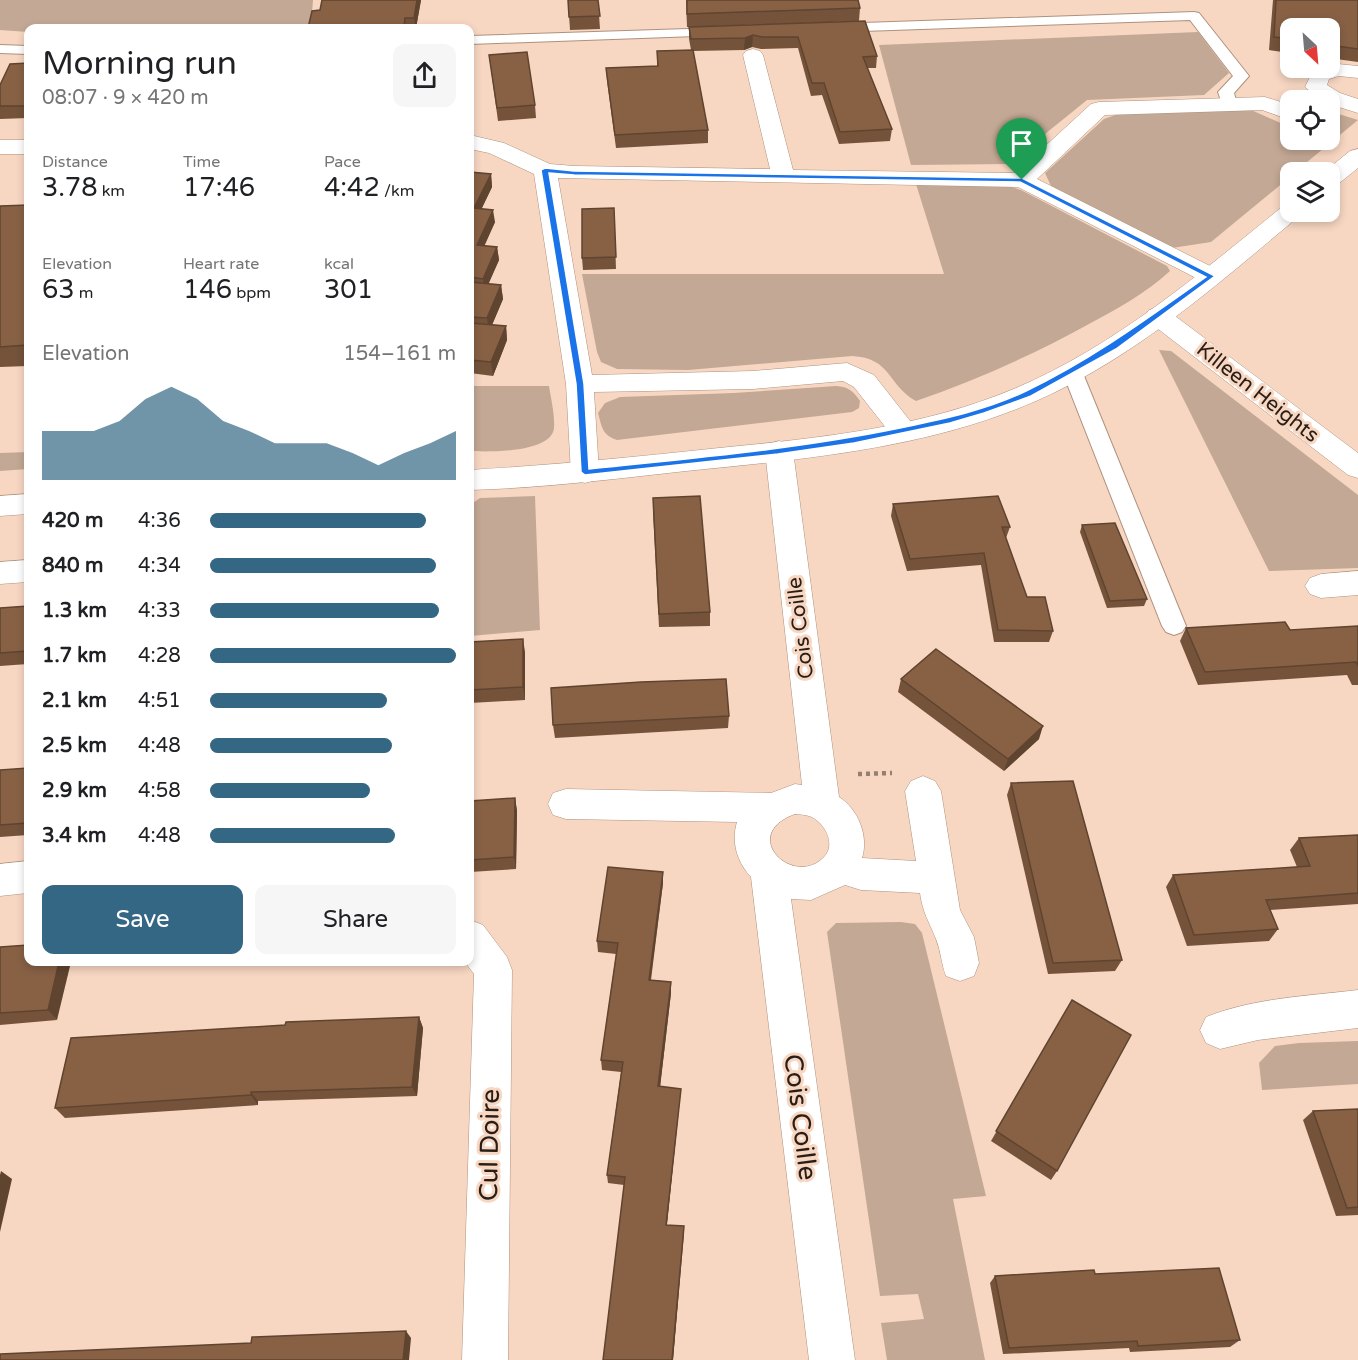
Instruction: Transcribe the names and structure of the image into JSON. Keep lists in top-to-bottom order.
{
  "streets": {
    "street": ["Killeen Heights", "Cois Coille", "Cul Doire"]
  },
  "north": "bottom right",
  "page": {
    "heading": ["Morning run", "08:07 · 9 × 420 m"],
    "stats": [
      ["Distance", "3.78 km"],
      ["Time", "17:46"],
      ["Pace", "4:42 /km"],
      ["Elevation", "63 m"],
      ["Heart rate", "146 bpm"],
      ["kcal", "301"]
    ],
    "chart": ["Elevation", "154–161 m"],
    "list": [
      {
        "name": "420 m",
        "note": "4:36"
      },
      {
        "name": "840 m",
        "note": "4:34"
      },
      {
        "name": "1.3 km",
        "note": "4:33"
      },
      {
        "name": "1.7 km",
        "note": "4:28"
      },
      {
        "name": "2.1 km",
        "note": "4:51"
      },
      {
        "name": "2.5 km",
        "note": "4:48"
      },
      {
        "name": "2.9 km",
        "note": "4:58"
      },
      {
        "name": "3.4 km",
        "note": "4:48"
      }
    ],
    "buttons": ["Save", "Share"]
  }
}
